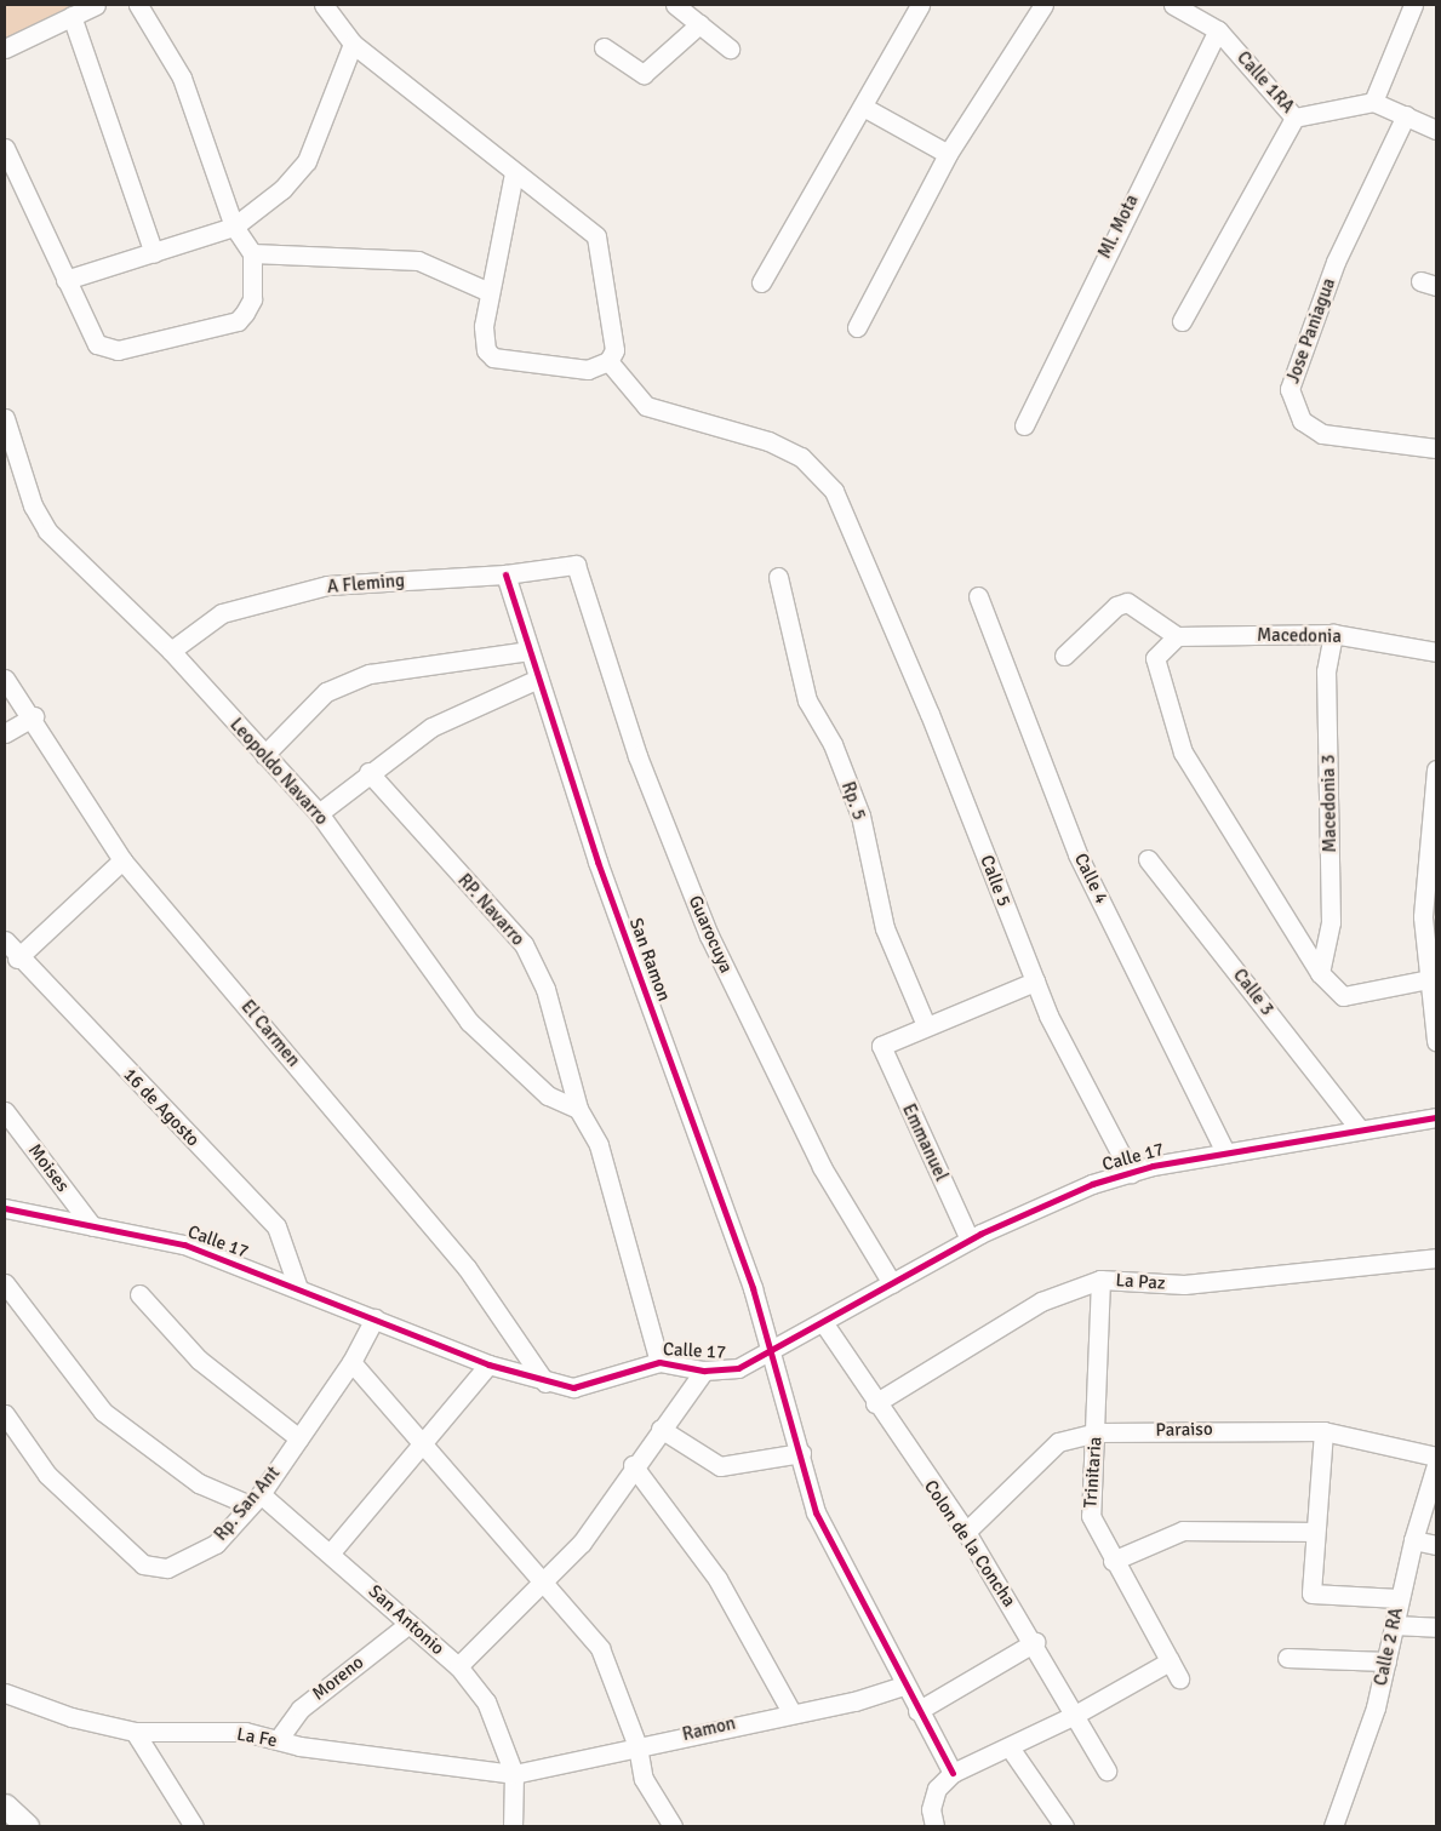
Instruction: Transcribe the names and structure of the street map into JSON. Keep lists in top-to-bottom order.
{
  "streets": {
    "street": [
      "Calle 1RA",
      "Ml. Mota",
      "Jose Paniagua",
      "A Fleming",
      "Macedonia",
      "Leopoldo Navarro",
      "Rp. 5",
      "Macedonia 3",
      "Calle 4",
      "Calle 5",
      "RP. Navarro",
      "Guarocuya",
      "San Ramon",
      "Calle 3",
      "El Carmen",
      "16 de Agosto",
      "Emmanuel",
      "Calle 17",
      "Moises",
      "La Paz",
      "Paraiso",
      "Trinitaria",
      "Rp. San Ant",
      "Colon de la Concha",
      "San Antonio",
      "Calle 2 RA",
      "Moreno",
      "Ramon",
      "La Fe"
    ]
  },
  "crossings": [
    ["Calle 1RA", "Ml. Mota"],
    ["A Fleming", "Leopoldo Navarro"],
    ["A Fleming", "Guarocuya"],
    ["A Fleming", "San Ramon"],
    ["Macedonia", "Macedonia 3"],
    ["Leopoldo Navarro", "RP. Navarro"],
    ["Rp. 5", "Emmanuel"],
    ["Calle 4", "Calle 17"],
    ["Calle 5", "Calle 17"],
    ["RP. Navarro", "Calle 17"],
    ["Guarocuya", "Calle 17"],
    ["San Ramon", "Calle 17"],
    ["San Ramon", "Ramon"],
    ["Calle 3", "Calle 17"],
    ["El Carmen", "Calle 17"],
    ["16 de Agosto", "Calle 17"],
    ["Emmanuel", "Calle 17"],
    ["Calle 17", "Moises"],
    ["Calle 17", "Rp. San Ant"],
    ["Calle 17", "Colon de la Concha"],
    ["La Paz", "Trinitaria"],
    ["La Paz", "Colon de la Concha"],
    ["Paraiso", "Trinitaria"],
    ["Paraiso", "Colon de la Concha"],
    ["Rp. San Ant", "San Antonio"],
    ["San Antonio", "Moreno"],
    ["San Antonio", "Ramon"],
    ["San Antonio", "La Fe"],
    ["Moreno", "La Fe"],
    ["Ramon", "La Fe"]
  ]
}
